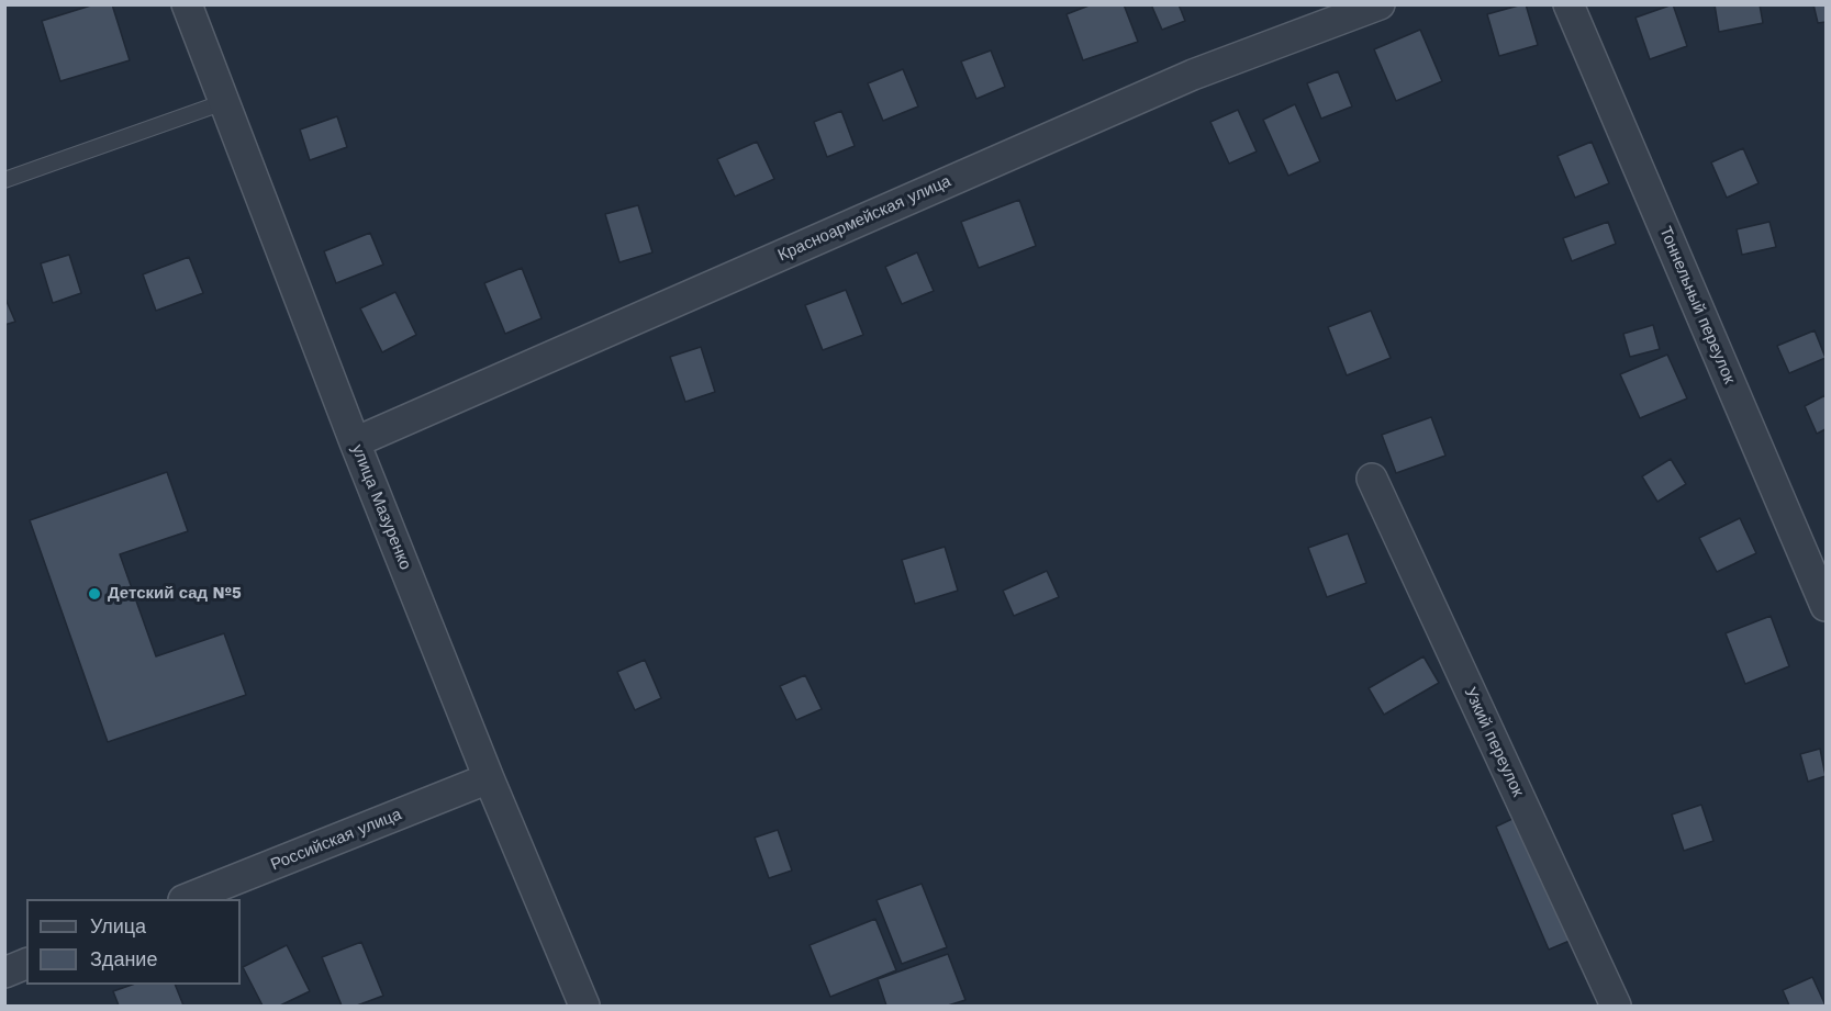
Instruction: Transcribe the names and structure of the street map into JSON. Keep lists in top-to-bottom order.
{
  "streets": {
    "street": [
      "Красноармейская улица",
      "Тоннельный переулок",
      "улица Мазуренко",
      "Узкий переулок",
      "Российская улица"
    ]
  },
  "crossings": [
    ["Красноармейская улица", "улица Мазуренко"],
    ["улица Мазуренко", "Российская улица"]
  ],
  "places": ["Детский сад №5"],
  "legend": ["Улица", "Здание"]
}
